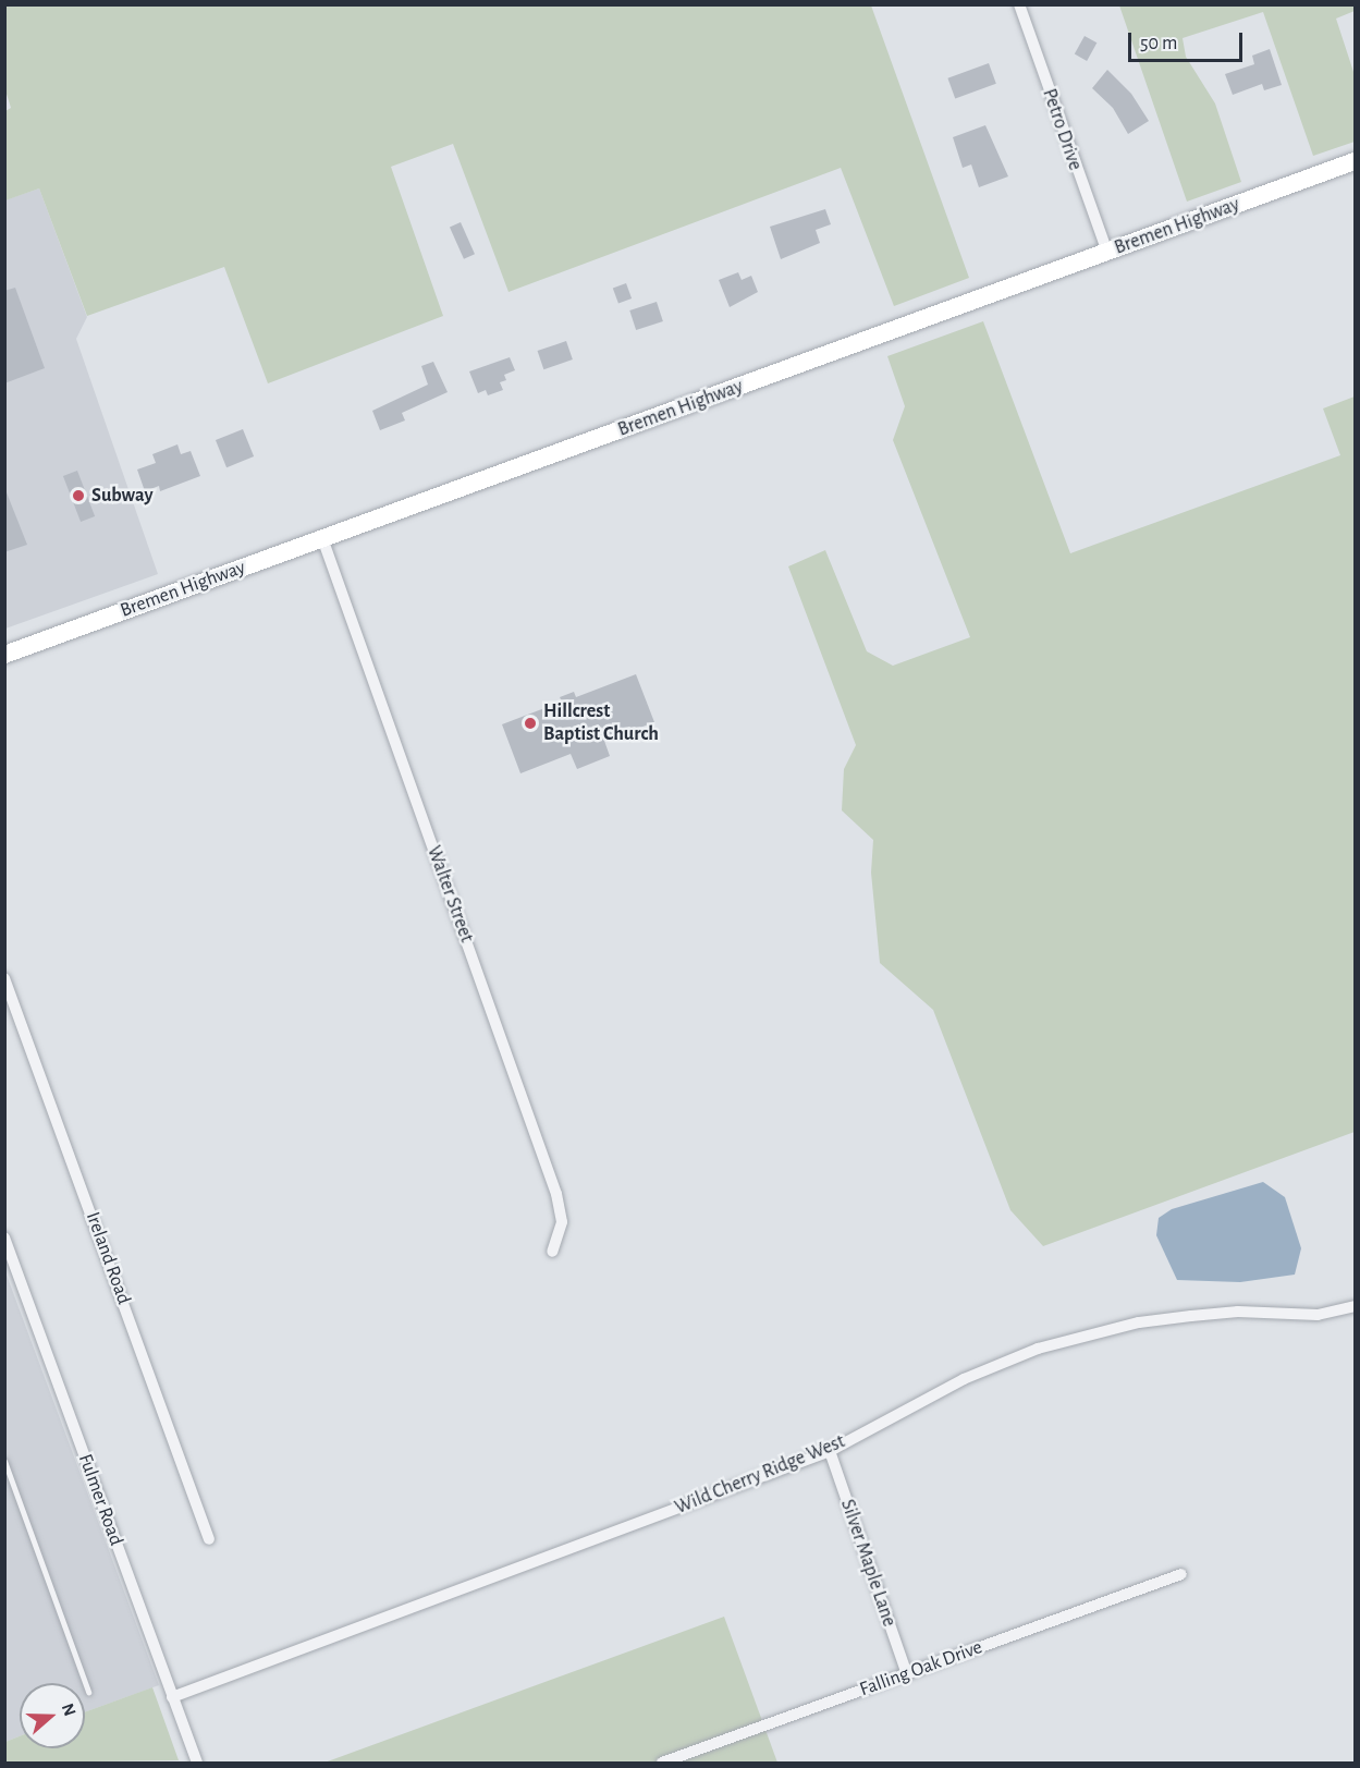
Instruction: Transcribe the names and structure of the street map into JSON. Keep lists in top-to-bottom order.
{
  "streets": {
    "main road": ["Bremen Highway"],
    "street": [
      "Petro Drive",
      "Walter Street",
      "Ireland Road",
      "Wild Cherry Ridge West",
      "Fulmer Road",
      "Silver Maple Lane",
      "Falling Oak Drive"
    ]
  },
  "crossings": [
    ["Petro Drive", "Bremen Highway"],
    ["Bremen Highway", "Walter Street"],
    ["Wild Cherry Ridge West", "Fulmer Road"],
    ["Wild Cherry Ridge West", "Silver Maple Lane"],
    ["Silver Maple Lane", "Falling Oak Drive"]
  ],
  "places": ["Subway", "Hillcrest Baptist Church"],
  "scale_bar": "50 m",
  "north": "right"
}
